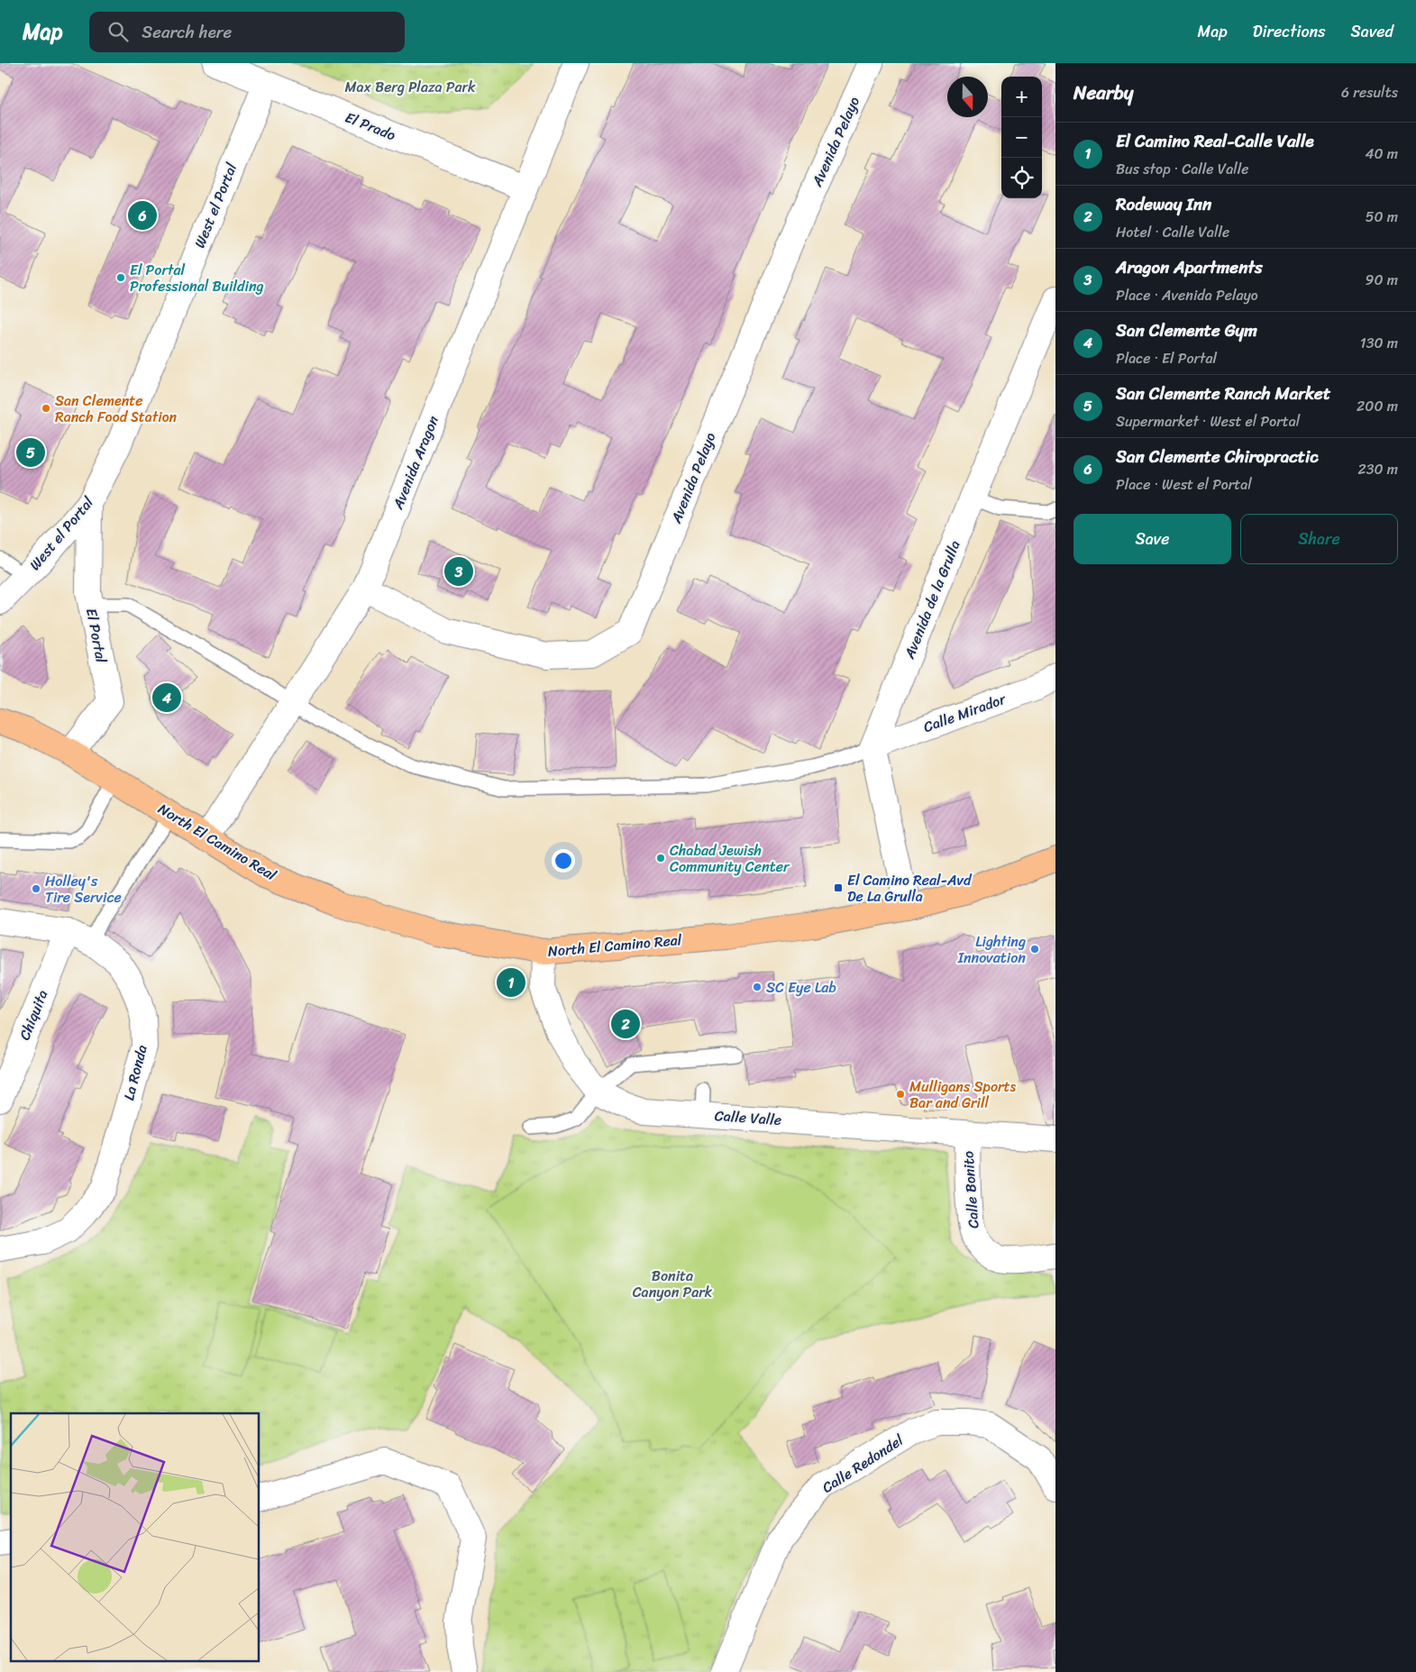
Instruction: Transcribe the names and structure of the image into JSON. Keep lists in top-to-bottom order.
{
  "streets": {
    "main road": ["North El Camino Real"],
    "street": [
      "El Prado",
      "Avenida Pelayo",
      "West el Portal",
      "Avenida Aragon",
      "Avenida de la Grulla",
      "El Portal",
      "Calle Mirador",
      "Chiquita",
      "La Ronda",
      "Calle Valle",
      "Calle Bonito",
      "Calle Redondel"
    ]
  },
  "crossings": [
    ["El Prado", "West el Portal"],
    ["El Prado", "Avenida Aragon"],
    ["Avenida Pelayo", "Avenida Aragon"],
    ["West el Portal", "El Portal"],
    ["Avenida Aragon", "North El Camino Real"],
    ["Avenida de la Grulla", "Calle Mirador"],
    ["El Portal", "North El Camino Real"],
    ["North El Camino Real", "Calle Valle"],
    ["Chiquita", "La Ronda"],
    ["Calle Valle", "Calle Bonito"]
  ],
  "parks": ["Max Berg Plaza Park", "Bonita Canyon Park"],
  "places": {
    "other": [
      "El Portal Professional Building",
      "San Clemente Ranch Food Station",
      "Chabad Jewish Community Center",
      "Holley's Tire Service",
      "Lighting Innovation",
      "SC Eye Lab",
      "Mulligans Sports Bar and Grill"
    ],
    "transit": ["El Camino Real-Avd De La Grulla"]
  },
  "north": "bottom",
  "page": {
    "header": "Map",
    "search": "Search here",
    "nav": ["Map", "Directions", "Saved"],
    "heading": ["Nearby", "6 results"],
    "map_buttons": ["+", "−"],
    "list": [
      {
        "mark": "1",
        "name": "El Camino Real-Calle Valle",
        "note": "Bus stop · Calle Valle",
        "value": "40 m"
      },
      {
        "mark": "2",
        "name": "Rodeway Inn",
        "note": "Hotel · Calle Valle",
        "value": "50 m"
      },
      {
        "mark": "3",
        "name": "Aragon Apartments",
        "note": "Place · Avenida Pelayo",
        "value": "90 m"
      },
      {
        "mark": "4",
        "name": "San Clemente Gym",
        "note": "Place · El Portal",
        "value": "130 m"
      },
      {
        "mark": "5",
        "name": "San Clemente Ranch Market",
        "note": "Supermarket · West el Portal",
        "value": "200 m"
      },
      {
        "mark": "6",
        "name": "San Clemente Chiropractic",
        "note": "Place · West el Portal",
        "value": "230 m"
      }
    ],
    "pins": [
      "6",
      "5",
      "3",
      "4",
      "1",
      "2"
    ],
    "buttons": ["Save", "Share"]
  }
}
